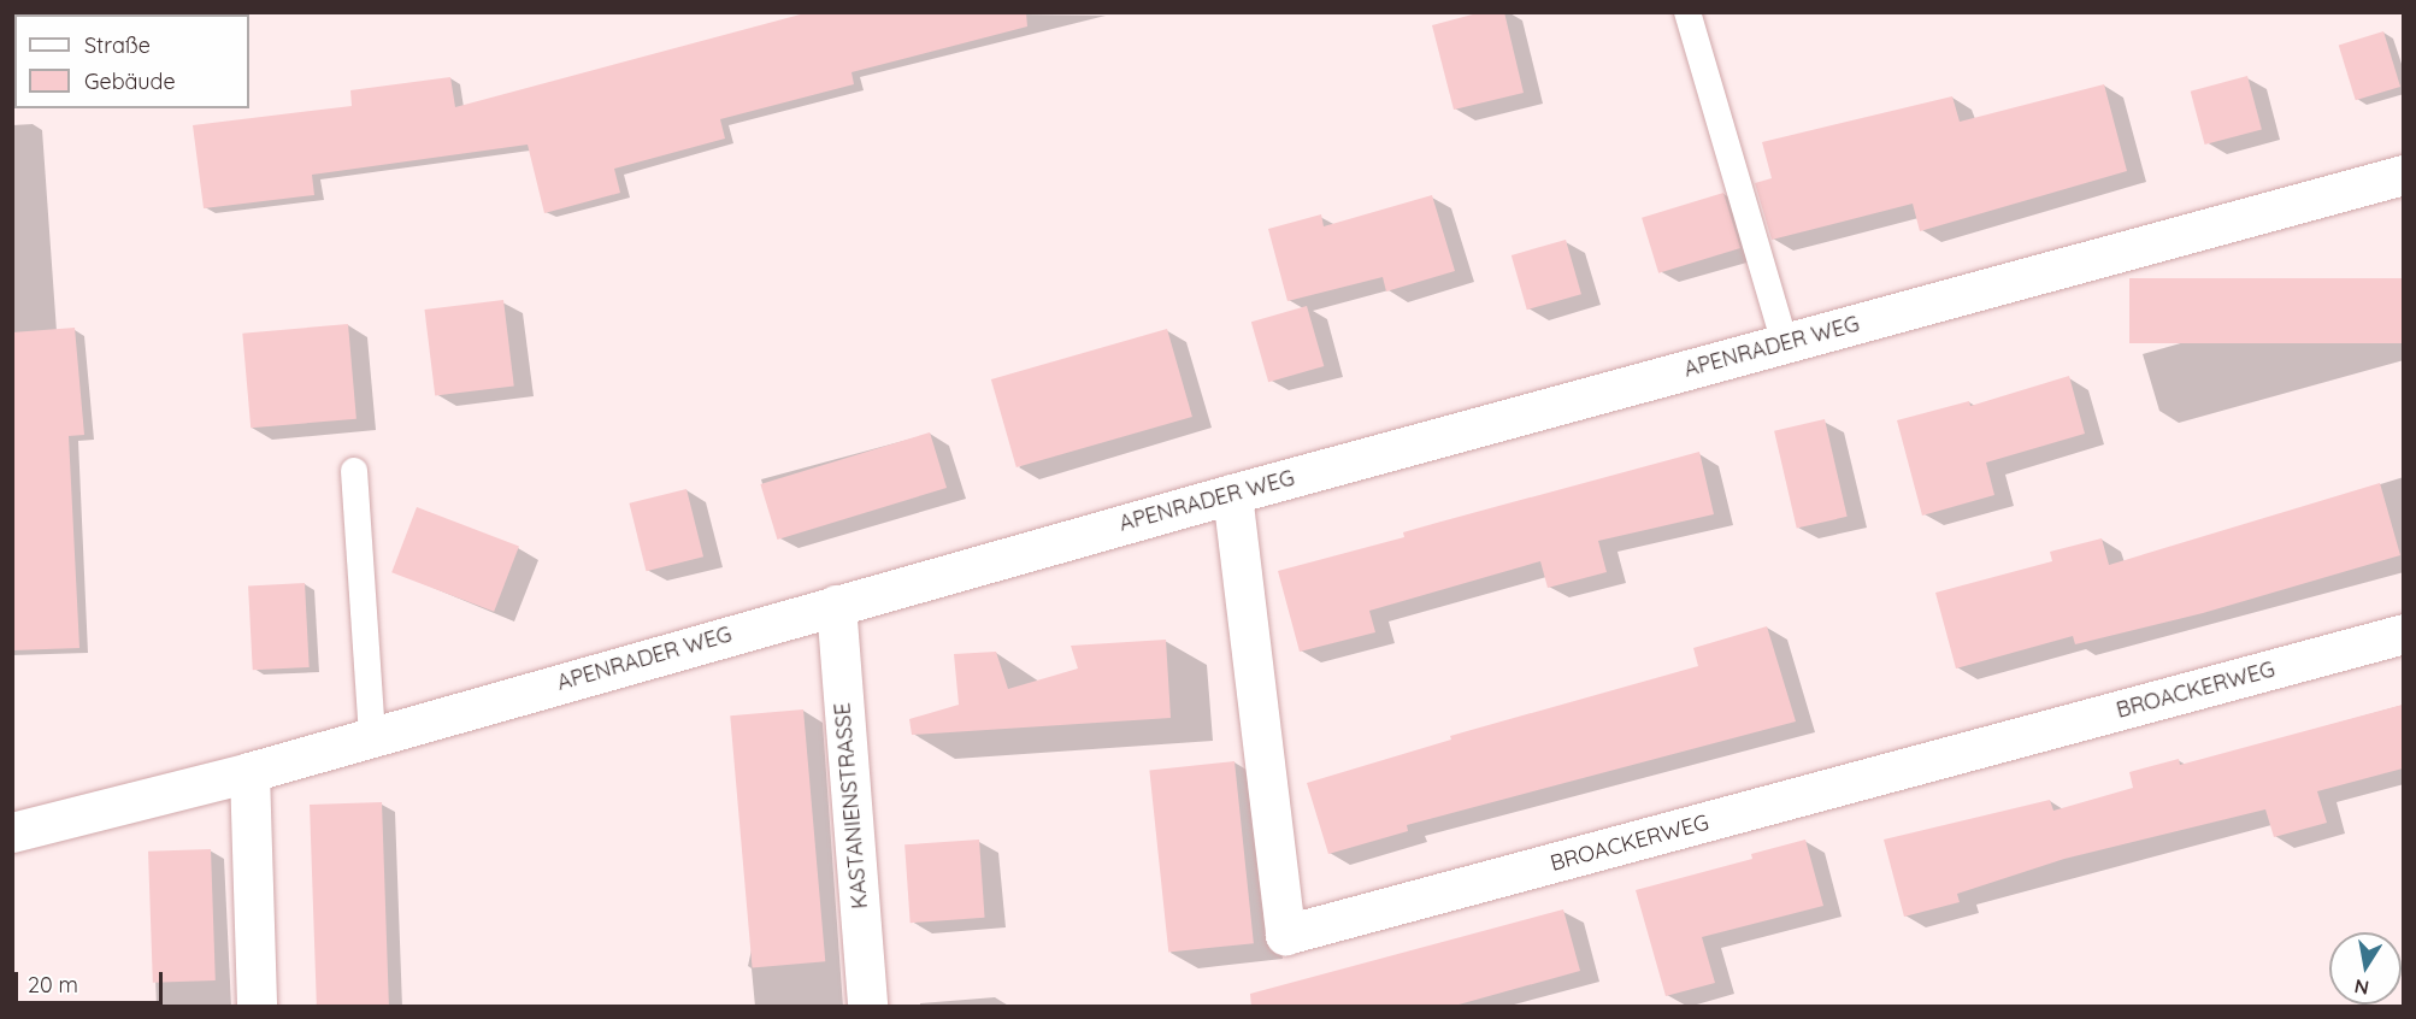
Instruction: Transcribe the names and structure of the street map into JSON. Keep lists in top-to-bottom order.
{
  "streets": {
    "street": ["APENRADER WEG", "BROACKERWEG", "KASTANIENSTRASSE"]
  },
  "crossings": [
    ["APENRADER WEG", "BROACKERWEG"],
    ["APENRADER WEG", "KASTANIENSTRASSE"]
  ],
  "legend": ["Straße", "Gebäude"],
  "scale_bar": "20 m",
  "north": "bottom"
}
